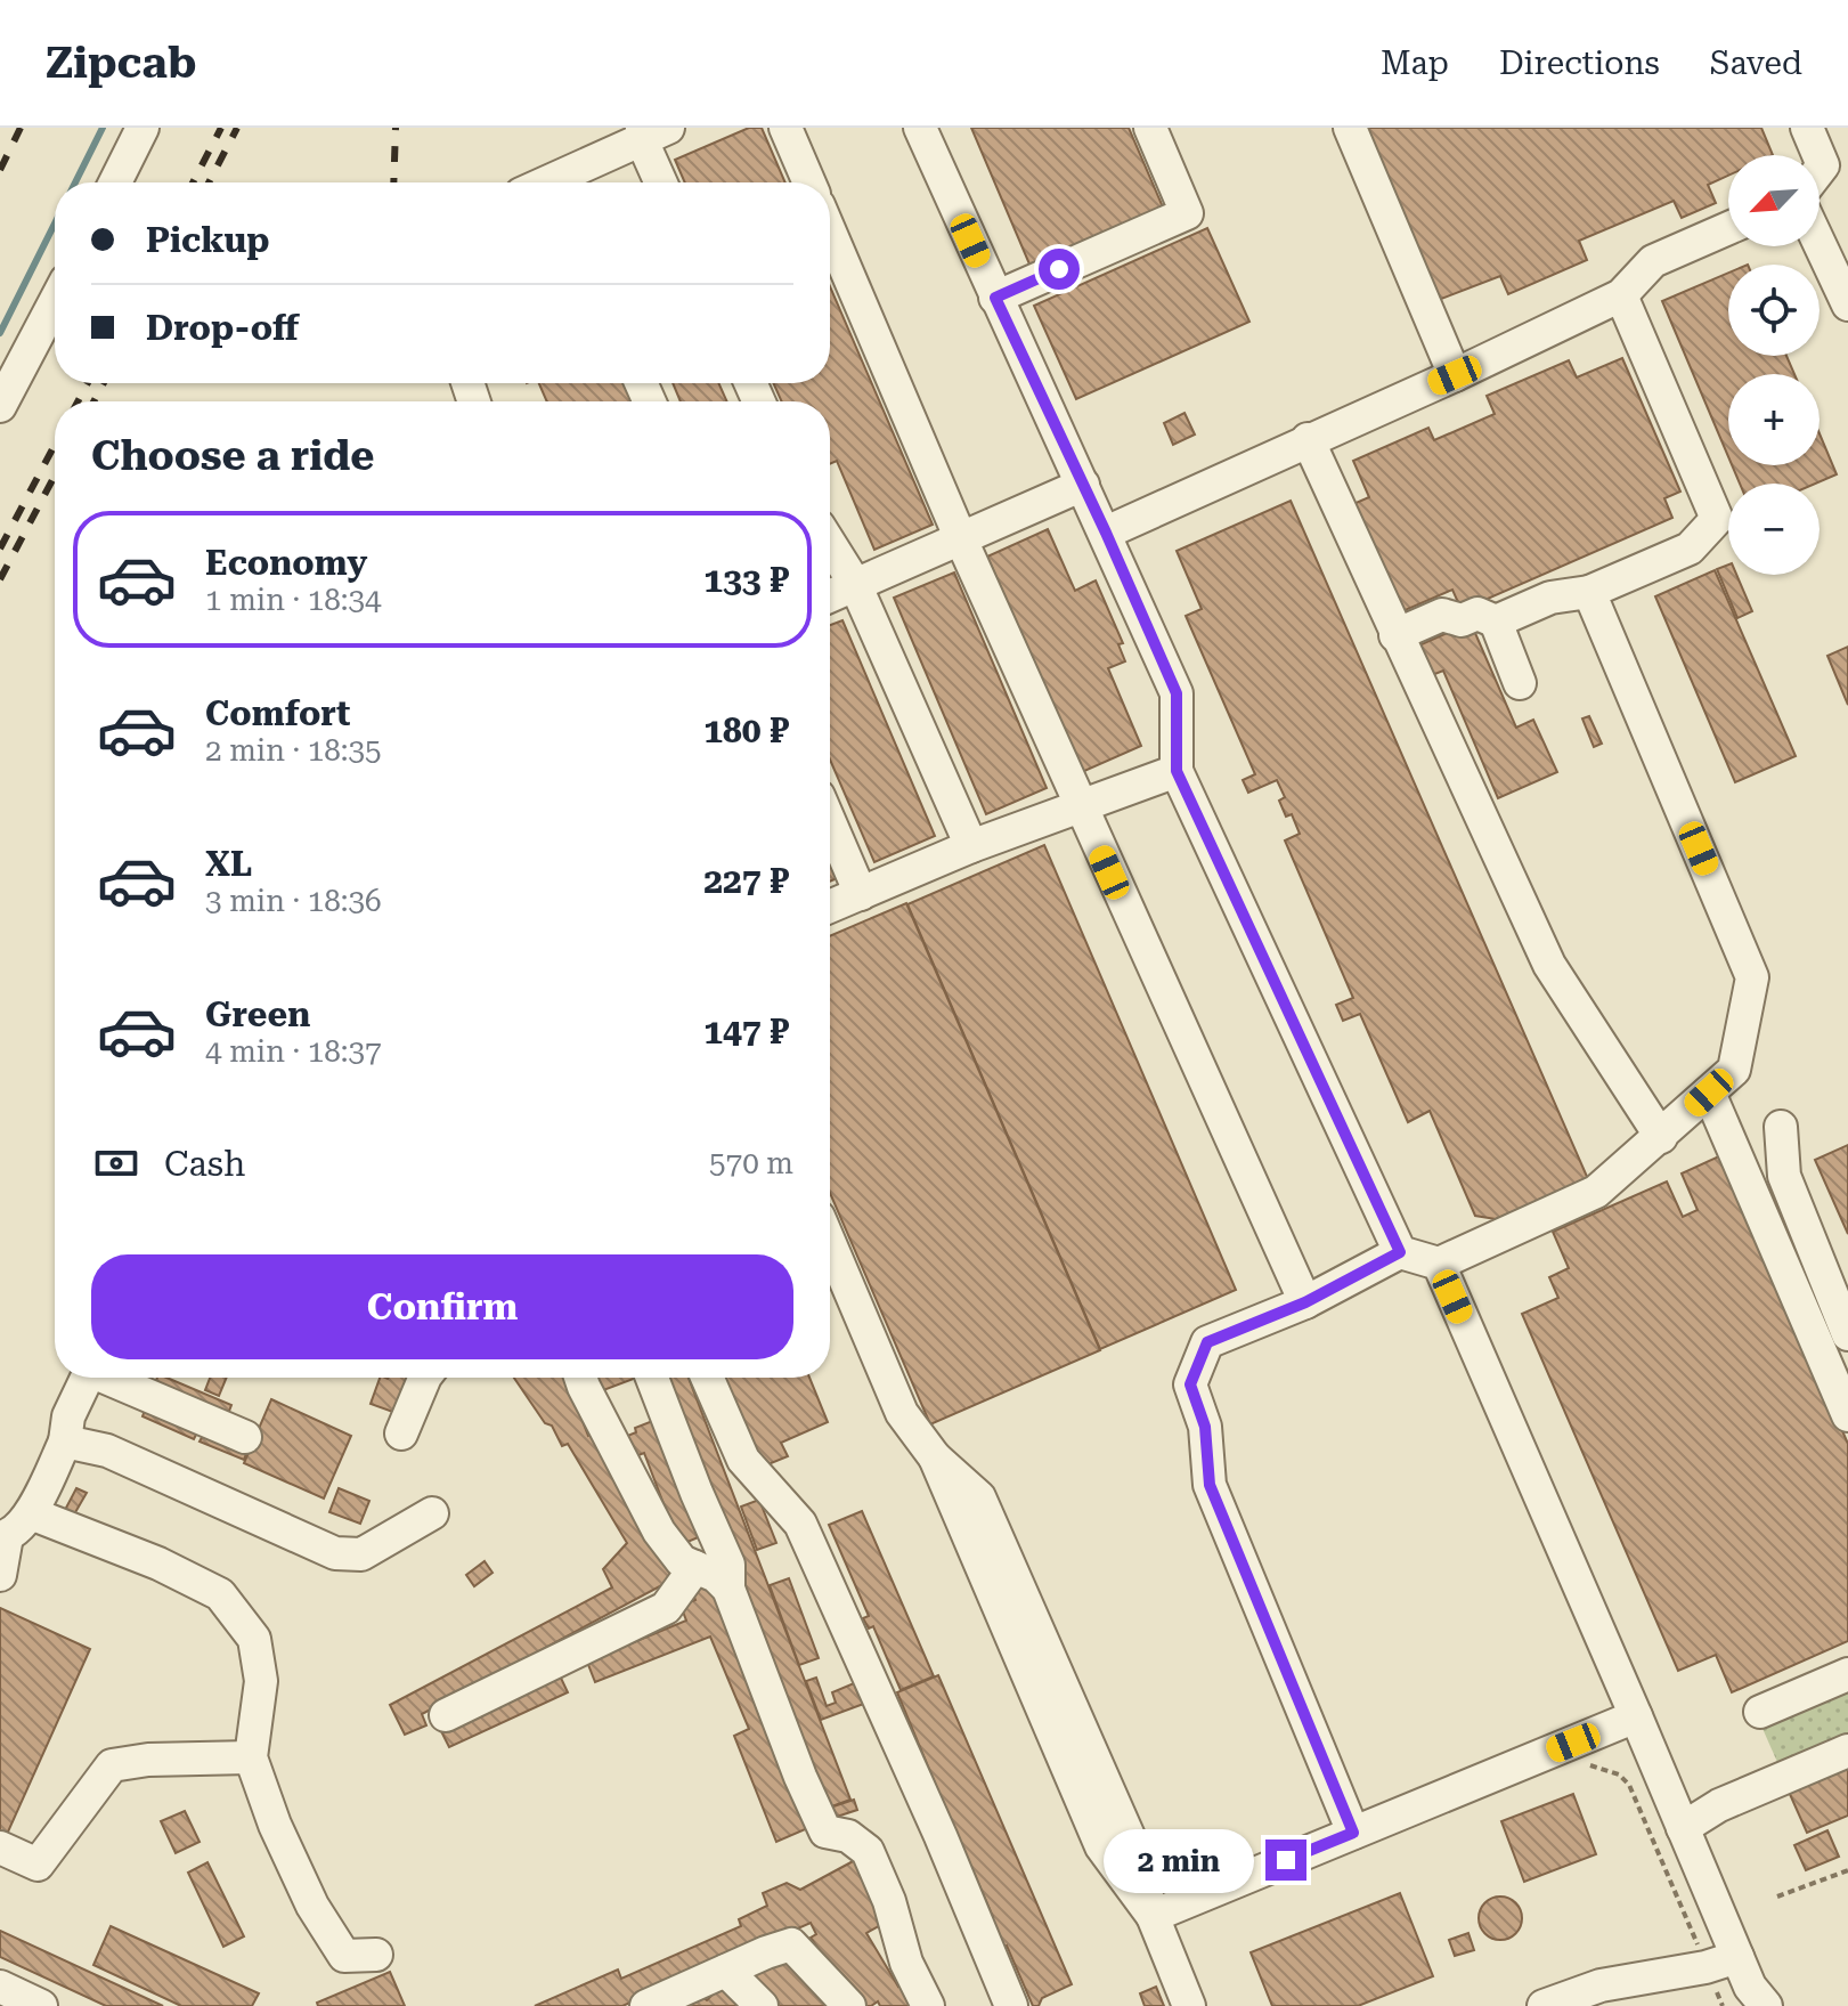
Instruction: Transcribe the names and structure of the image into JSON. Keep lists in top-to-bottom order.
{
  "north": "bottom left",
  "page": {
    "header": "Zipcab",
    "nav": ["Map", "Directions", "Saved"],
    "map_buttons": ["+", "−"],
    "banner": ["Pickup", "Drop-off"],
    "heading": "Choose a ride",
    "list": [
      {
        "name": "Economy",
        "note": "1 min · 18:34",
        "value": "133 ₽"
      },
      {
        "name": "Comfort",
        "note": "2 min · 18:35",
        "value": "180 ₽"
      },
      {
        "name": "XL",
        "note": "3 min · 18:36",
        "value": "227 ₽"
      },
      {
        "name": "Green",
        "note": "4 min · 18:37",
        "value": "147 ₽"
      }
    ],
    "pay": ["Cash", "570 m"],
    "buttons": "Confirm",
    "bubble": "2 min"
  }
}
